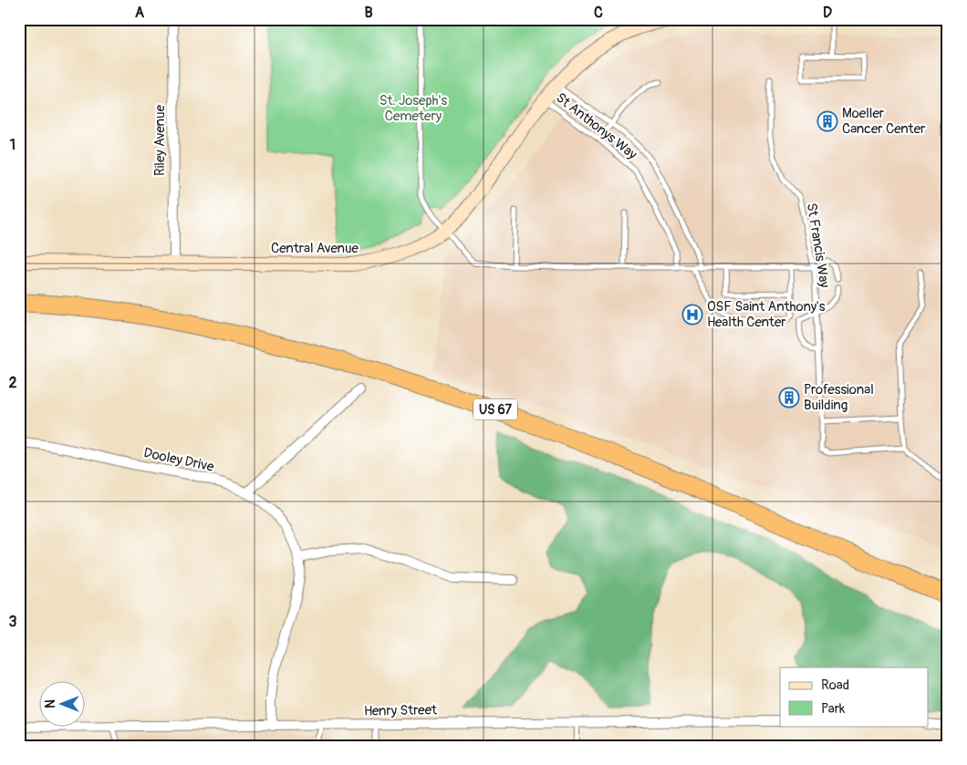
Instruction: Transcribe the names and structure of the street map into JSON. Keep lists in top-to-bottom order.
{
  "streets": {
    "highway": ["US 67"],
    "street": [
      "Riley Avenue",
      "Central Avenue",
      "Dooley Drive",
      "Henry Street"
    ],
    "lane": ["St Anthonys Way", "St Francis Way"]
  },
  "crossings": [
    ["St Anthonys Way", "Central Avenue"],
    ["Riley Avenue", "Central Avenue"],
    ["Dooley Drive", "Henry Street"]
  ],
  "parks": ["St. Joseph's Cemetery"],
  "places": {
    "building": ["Moeller Cancer Center", "Professional Building"],
    "hospital": ["OSF Saint Anthony's Health Center"]
  },
  "legend": ["Road", "Park"],
  "north": "left",
  "grid": {
    "columns": [
      "A",
      "B",
      "C",
      "D"
    ],
    "rows": ["1", "2", "3"]
  }
}
